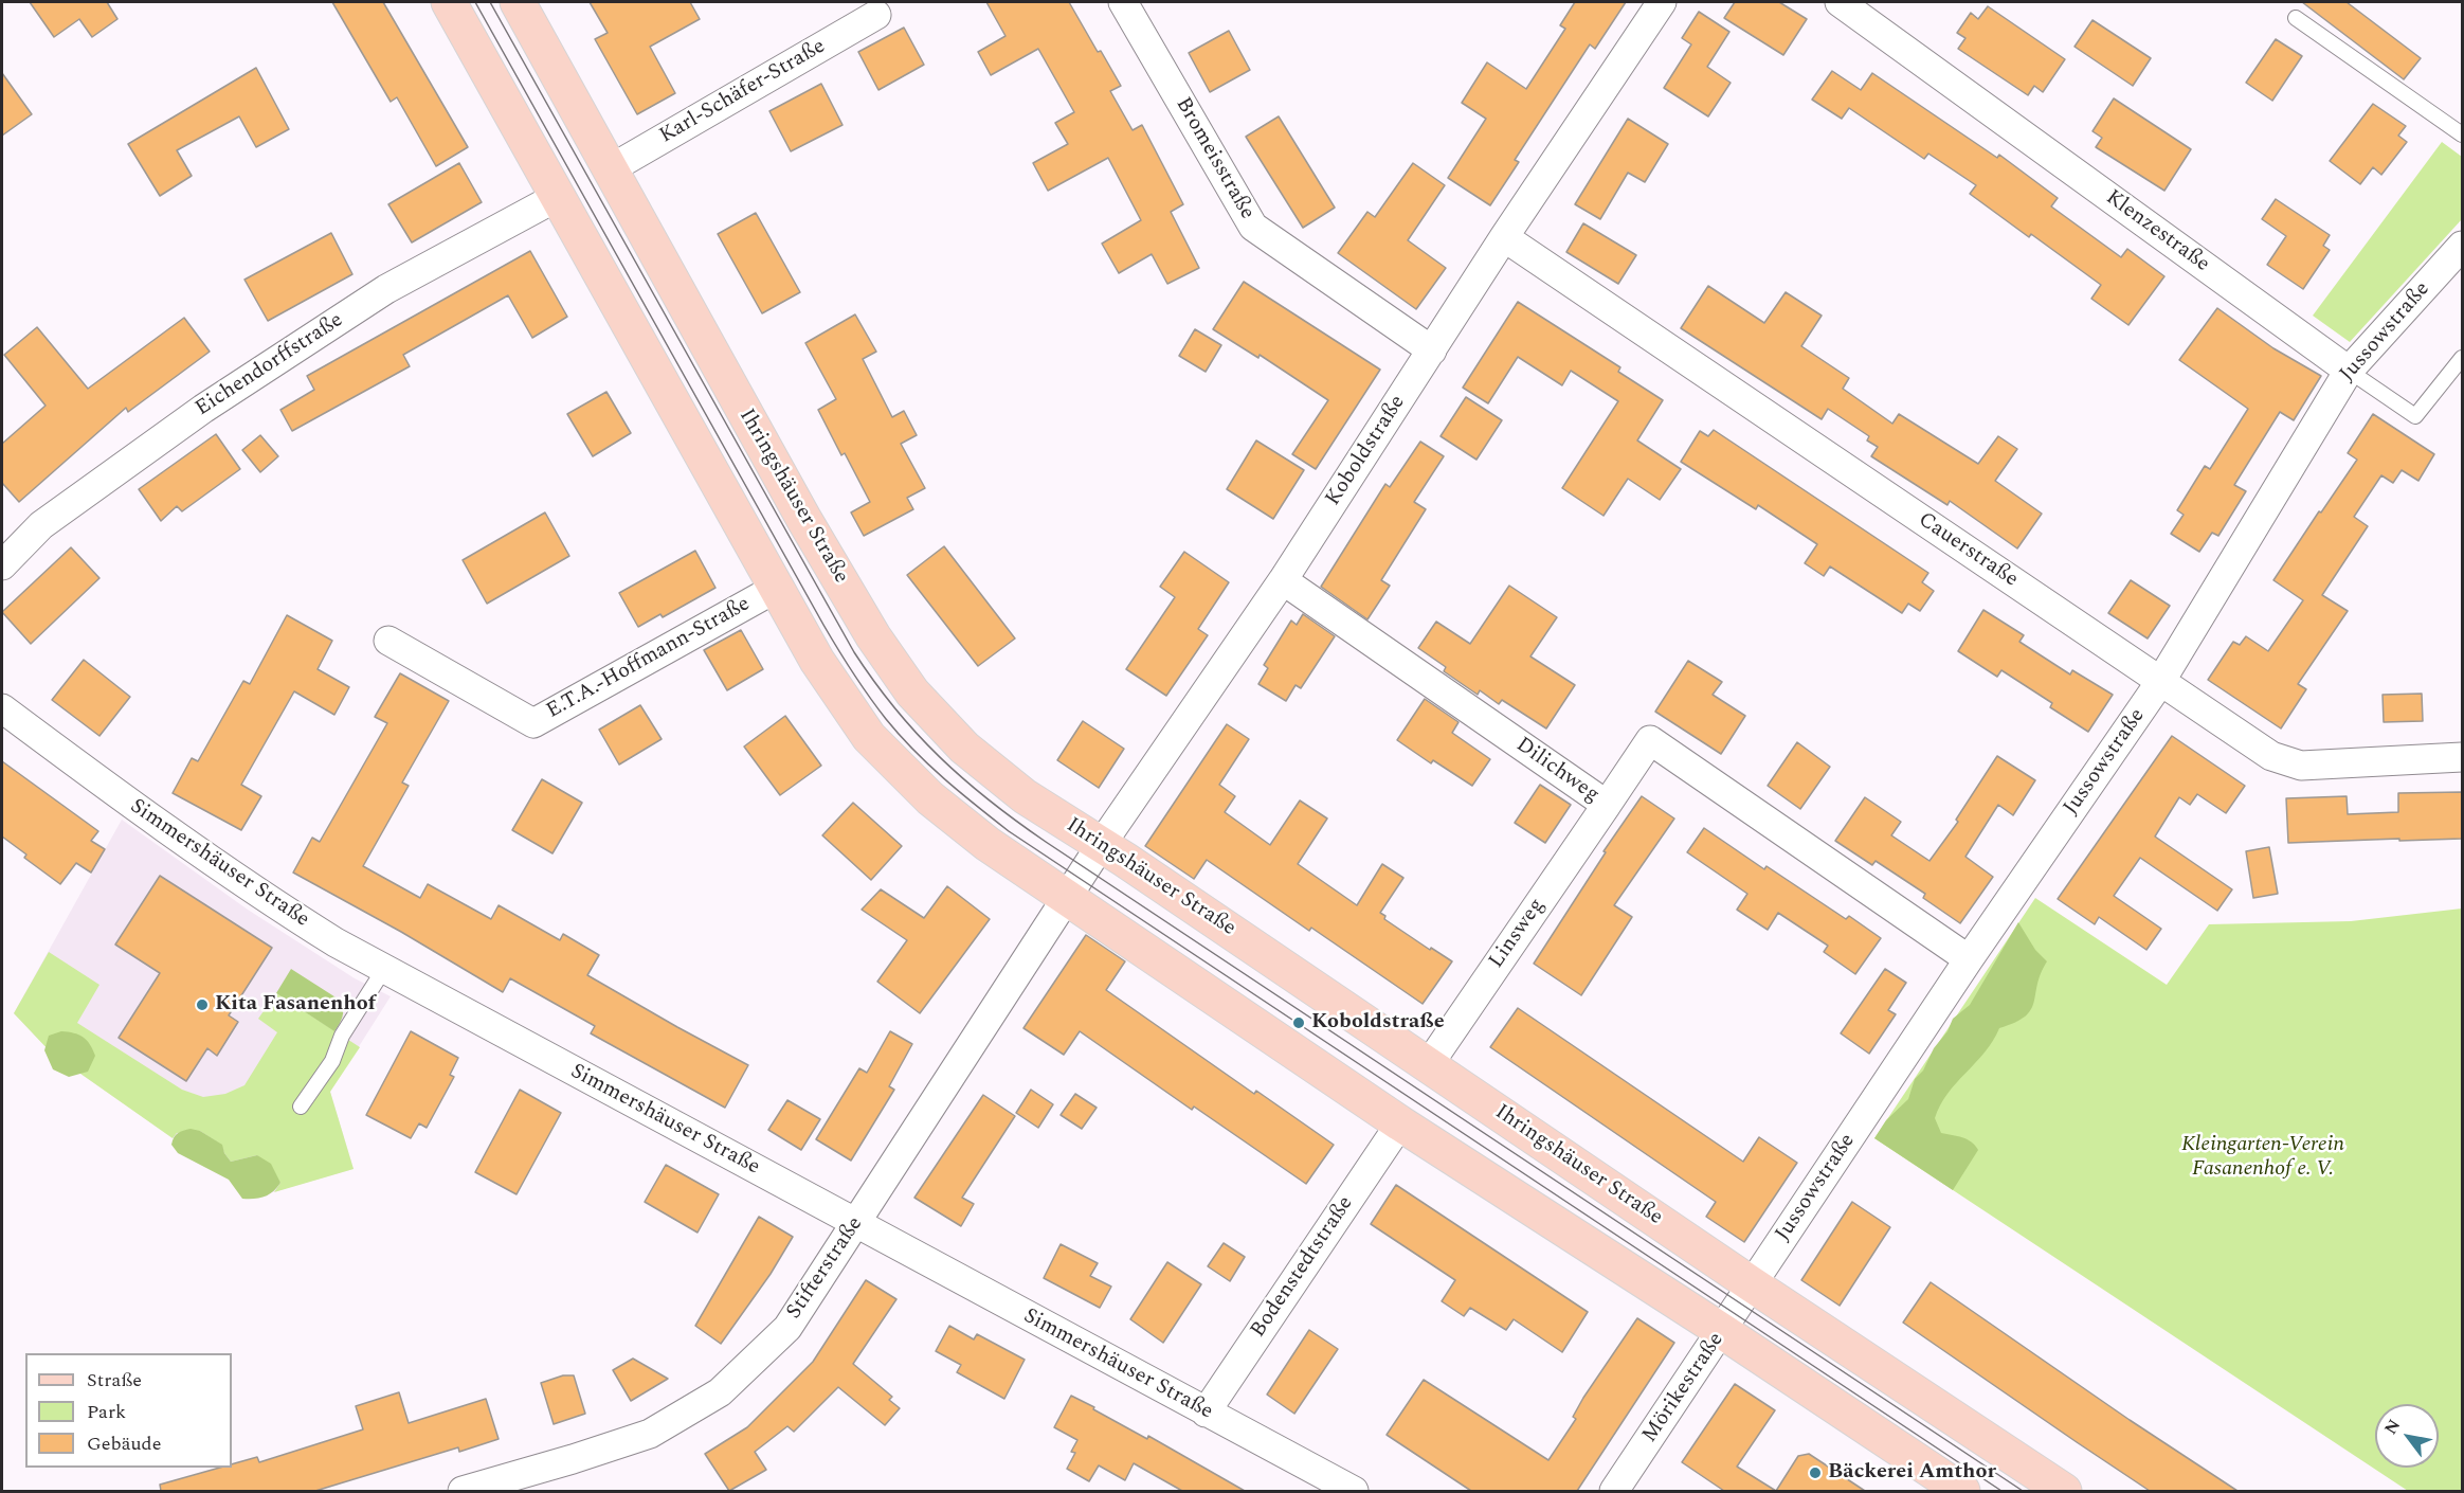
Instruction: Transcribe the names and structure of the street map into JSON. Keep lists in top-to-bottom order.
{
  "streets": {
    "main road": ["Ihringshäuser Straße"],
    "street": [
      "Karl-Schäfer-Straße",
      "Bromeisstraße",
      "Klenzestraße",
      "Jussowstraße",
      "Eichendorffstraße",
      "Koboldstraße",
      "Cauerstraße",
      "E.T.A.-Hoffmann-Straße",
      "Dilichweg",
      "Simmershäuser Straße",
      "Linsweg",
      "Bodenstedtstraße",
      "Stifterstraße",
      "Mörikestraße"
    ]
  },
  "crossings": [
    ["Karl-Schäfer-Straße", "Ihringshäuser Straße"],
    ["Bromeisstraße", "Koboldstraße"],
    ["Klenzestraße", "Jussowstraße"],
    ["Jussowstraße", "Ihringshäuser Straße"],
    ["Jussowstraße", "Cauerstraße"],
    ["Jussowstraße", "Dilichweg"],
    ["Jussowstraße", "Mörikestraße"],
    ["Koboldstraße", "Ihringshäuser Straße"],
    ["Koboldstraße", "Cauerstraße"],
    ["Koboldstraße", "Dilichweg"],
    ["Koboldstraße", "Stifterstraße"],
    ["Ihringshäuser Straße", "Linsweg"],
    ["Ihringshäuser Straße", "Mörikestraße"],
    ["Dilichweg", "Linsweg"],
    ["Simmershäuser Straße", "Bodenstedtstraße"],
    ["Simmershäuser Straße", "Stifterstraße"]
  ],
  "parks": ["Kleingarten-Verein Fasanenhof e. V."],
  "places": ["Kita Fasanenhof", "Koboldstraße", "Bäckerei Amthor"],
  "legend": ["Straße", "Park", "Gebäude"],
  "north": "top left"
}
